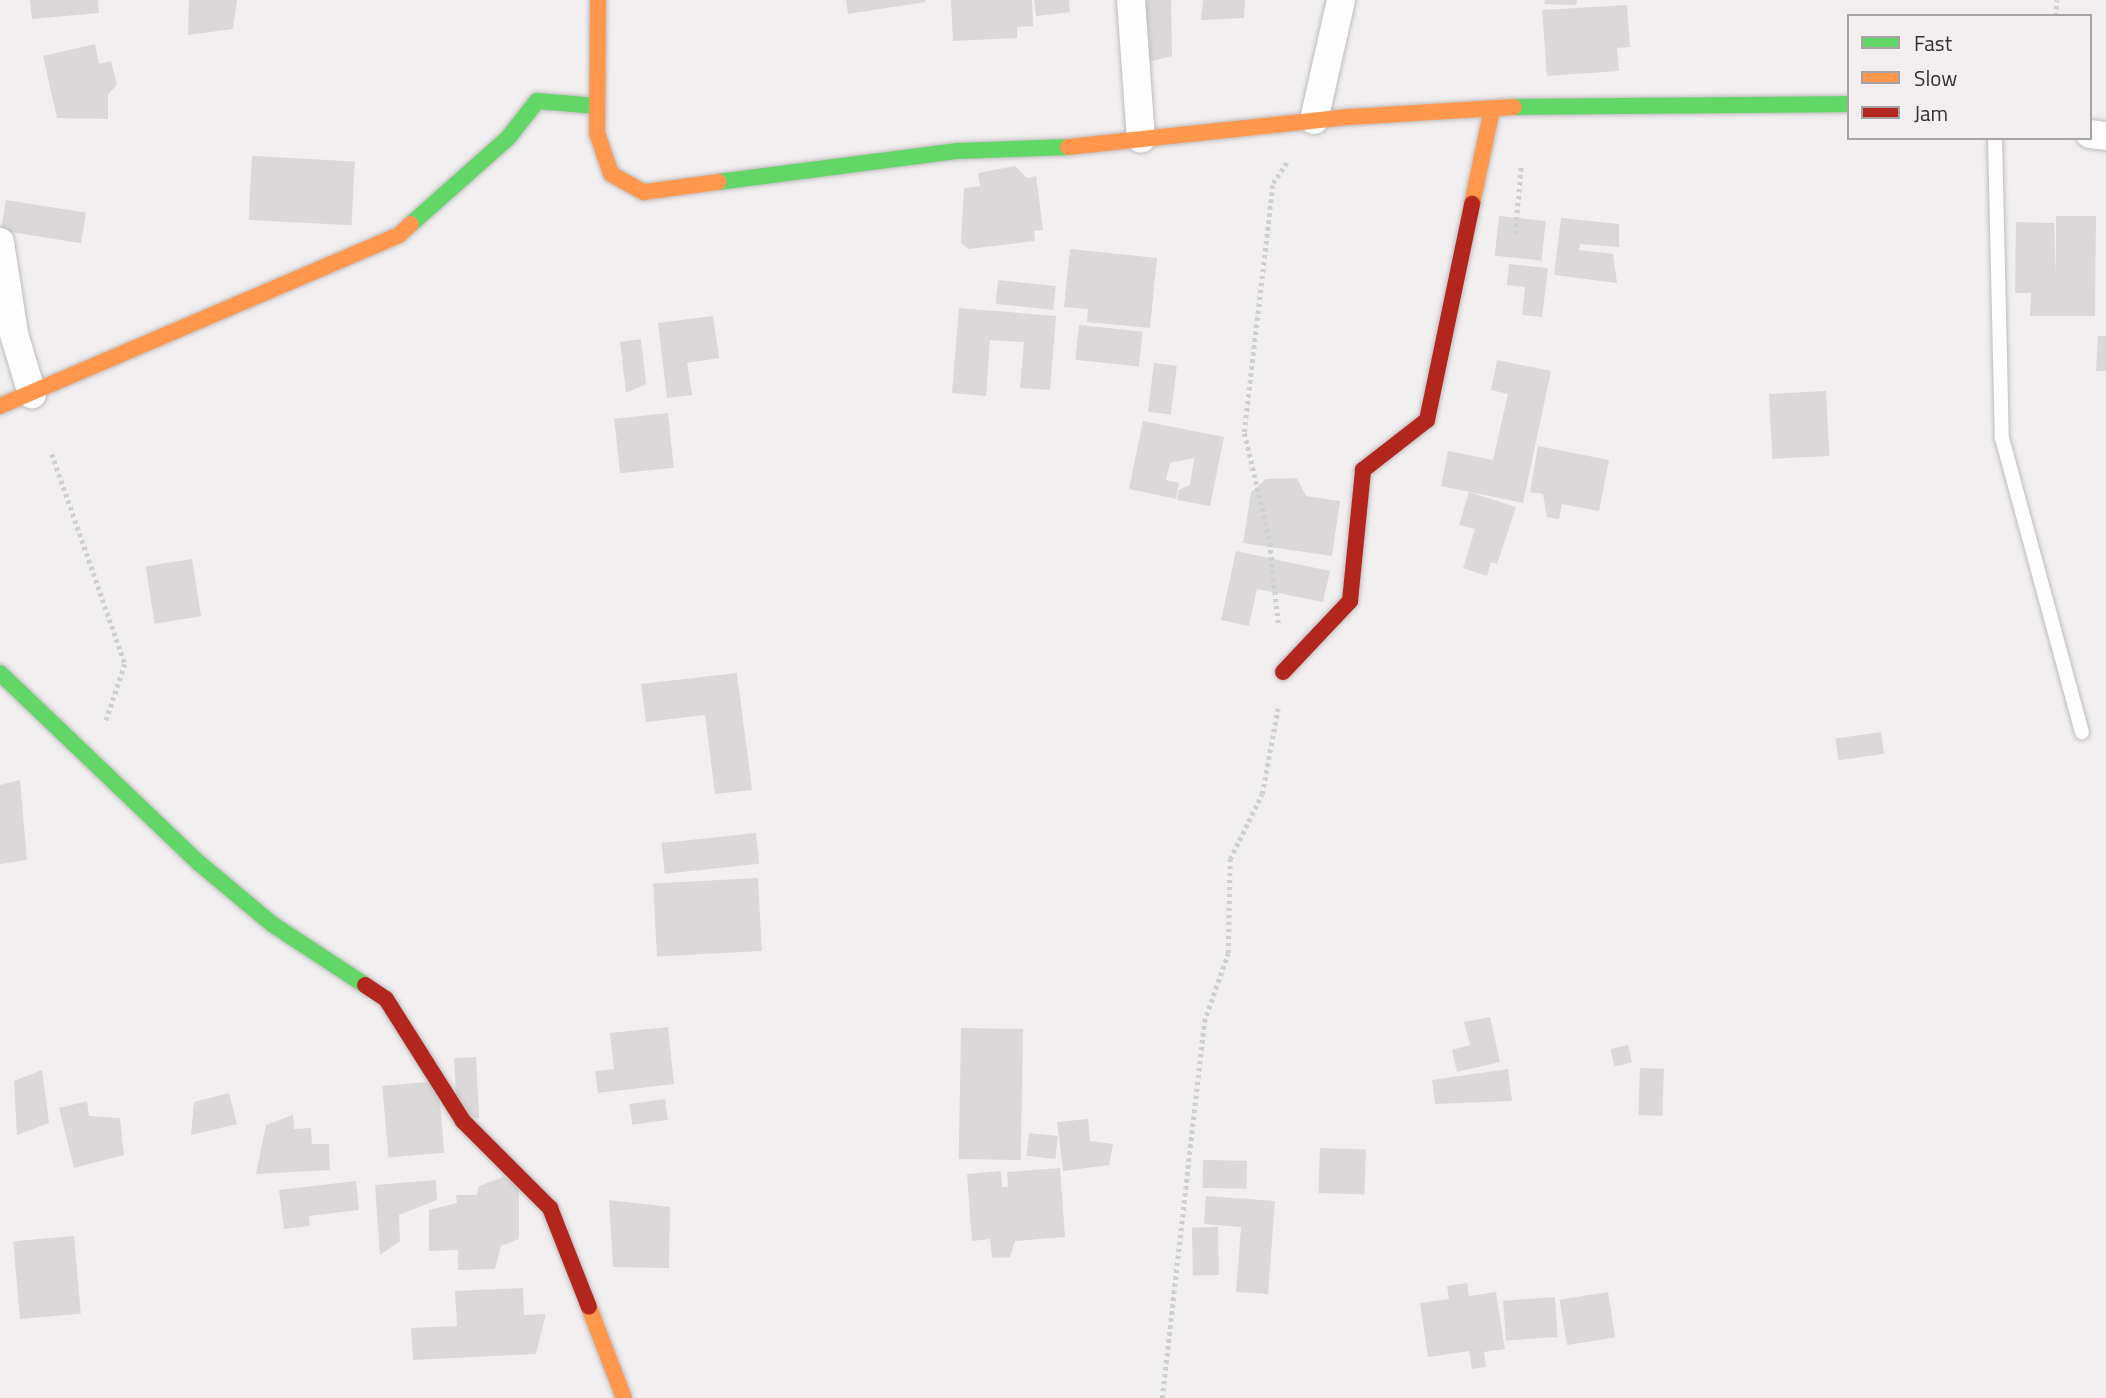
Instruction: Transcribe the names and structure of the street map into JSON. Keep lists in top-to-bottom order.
{
  "legend": ["Fast", "Slow", "Jam"]
}
